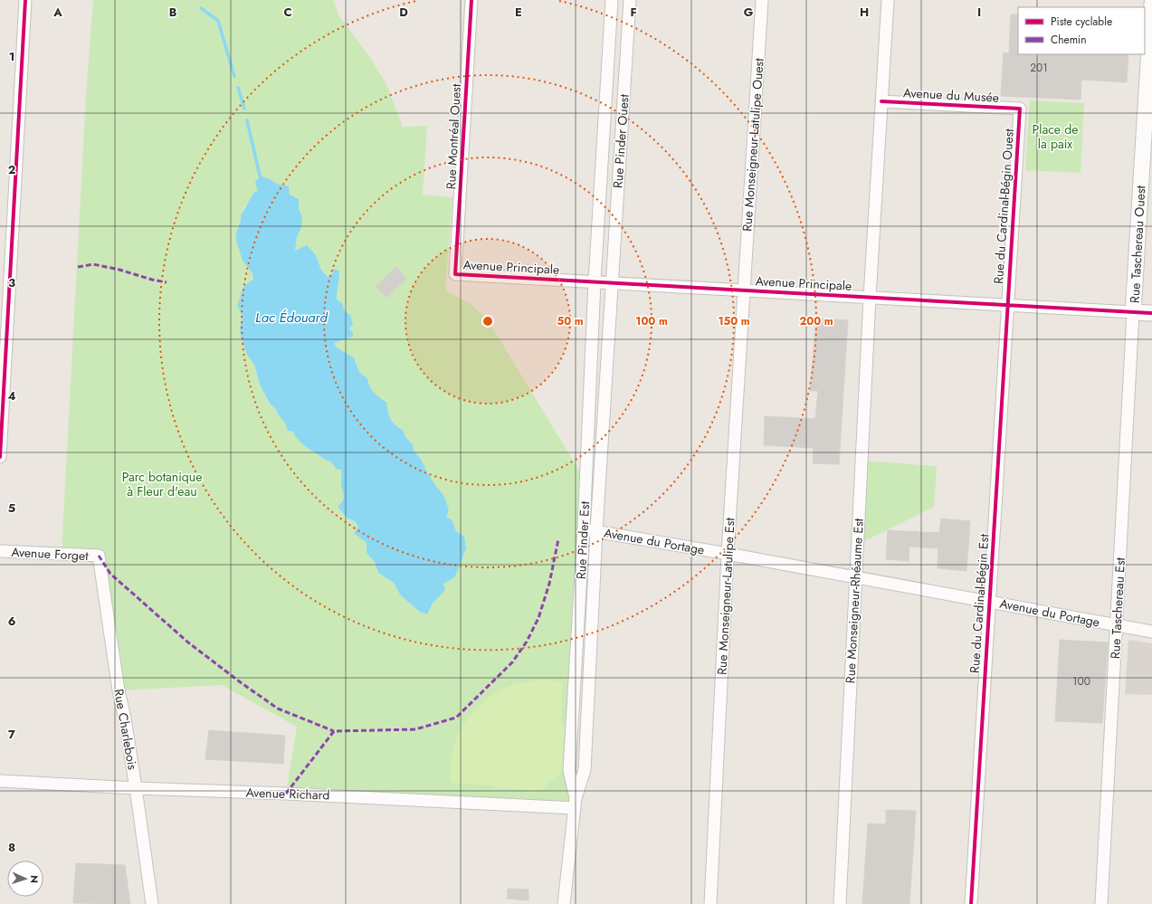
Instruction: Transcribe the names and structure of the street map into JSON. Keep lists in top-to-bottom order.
{
  "streets": {
    "street": [
      "Avenue du Musée",
      "Rue Montréal Ouest",
      "Rue Pinder Ouest",
      "Rue Monseigneur-Latulipe Ouest",
      "Rue du Cardinal-Bégin Ouest",
      "Rue Taschereau Ouest",
      "Avenue Principale",
      "Rue Pinder Est",
      "Avenue du Portage",
      "Avenue Forget",
      "Rue Monseigneur-Latulipe Est",
      "Rue Monseigneur-Rhéaume Est",
      "Rue du Cardinal-Bégin Est",
      "Rue Taschereau Est",
      "Rue Charlebois",
      "Avenue Richard"
    ]
  },
  "crossings": [
    ["Avenue du Musée", "Rue du Cardinal-Bégin Ouest"],
    ["Avenue du Musée", "Rue Monseigneur-Rhéaume Est"],
    ["Rue Montréal Ouest", "Avenue Principale"],
    ["Rue Pinder Ouest", "Avenue Principale"],
    ["Rue Pinder Ouest", "Rue Pinder Est"],
    ["Rue Monseigneur-Latulipe Ouest", "Avenue Principale"],
    ["Rue Monseigneur-Latulipe Ouest", "Rue Monseigneur-Latulipe Est"],
    ["Rue du Cardinal-Bégin Ouest", "Avenue Principale"],
    ["Rue du Cardinal-Bégin Ouest", "Rue du Cardinal-Bégin Est"],
    ["Rue Taschereau Ouest", "Avenue Principale"],
    ["Rue Taschereau Ouest", "Rue Taschereau Est"],
    ["Avenue Principale", "Rue Pinder Est"],
    ["Avenue Principale", "Rue Monseigneur-Latulipe Est"],
    ["Avenue Principale", "Rue Monseigneur-Rhéaume Est"],
    ["Avenue Principale", "Rue du Cardinal-Bégin Est"],
    ["Avenue Principale", "Rue Taschereau Est"],
    ["Rue Pinder Est", "Avenue du Portage"],
    ["Rue Pinder Est", "Avenue Richard"],
    ["Avenue du Portage", "Rue Monseigneur-Latulipe Est"],
    ["Avenue du Portage", "Rue Monseigneur-Rhéaume Est"],
    ["Avenue du Portage", "Rue du Cardinal-Bégin Est"],
    ["Avenue du Portage", "Rue Taschereau Est"],
    ["Avenue Forget", "Rue Charlebois"],
    ["Rue Charlebois", "Avenue Richard"]
  ],
  "water": ["Lac Édouard"],
  "parks": ["Place de la paix", "Parc botanique à Fleur d'eau"],
  "house_numbers": ["201", "100"],
  "legend": ["Piste cyclable", "Chemin"],
  "north": "right",
  "grid": {
    "columns": [
      "A",
      "B",
      "C",
      "D",
      "E",
      "F",
      "G",
      "H",
      "I"
    ],
    "rows": [
      "1",
      "2",
      "3",
      "4",
      "5",
      "6",
      "7",
      "8"
    ]
  },
  "rings": [
    "50 m",
    "100 m",
    "150 m",
    "200 m"
  ]
}
